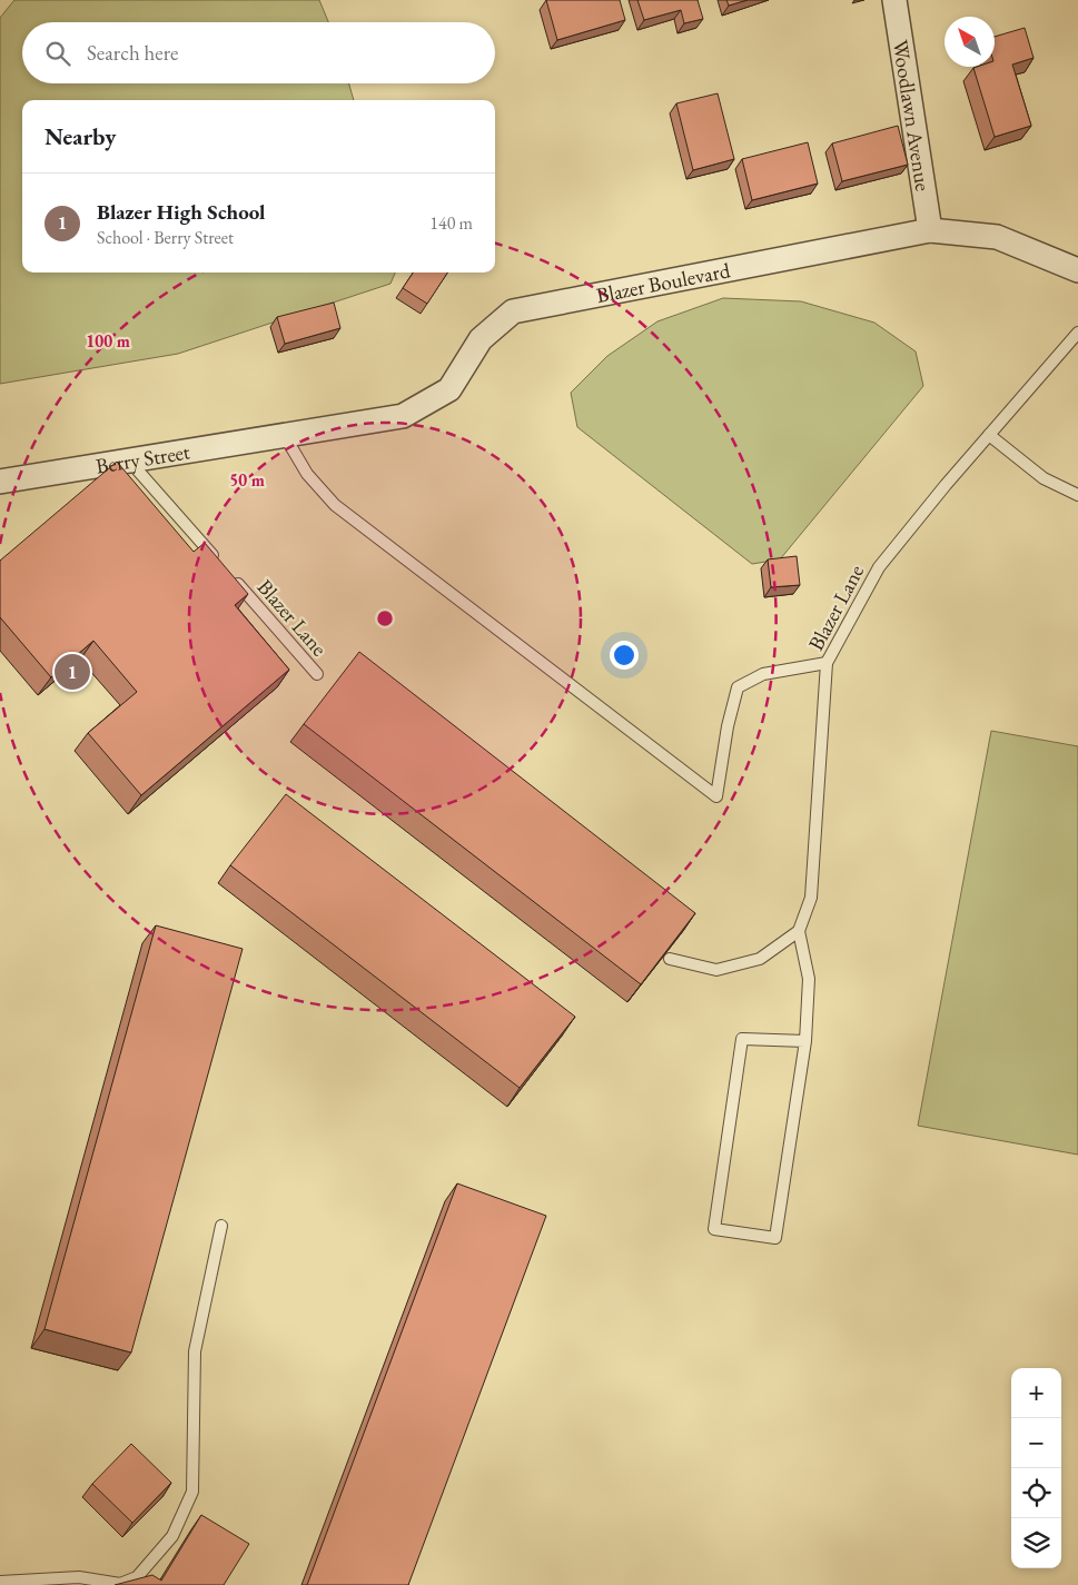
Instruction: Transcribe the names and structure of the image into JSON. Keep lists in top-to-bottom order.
{
  "streets": {
    "street": ["Woodlawn Avenue", "Blazer Boulevard", "Berry Street"],
    "lane": ["Blazer Lane"]
  },
  "crossings": [
    ["Woodlawn Avenue", "Blazer Boulevard"],
    ["Blazer Boulevard", "Berry Street"],
    ["Berry Street", "Blazer Lane"]
  ],
  "north": "top left",
  "page": {
    "search": "Search here",
    "heading": "Nearby",
    "list": [
      {
        "mark": "1",
        "name": "Blazer High School",
        "note": "School · Berry Street",
        "value": "140 m"
      }
    ],
    "pins": "1",
    "map_buttons": ["+", "−"]
  },
  "rings": ["100 m", "50 m"]
}
